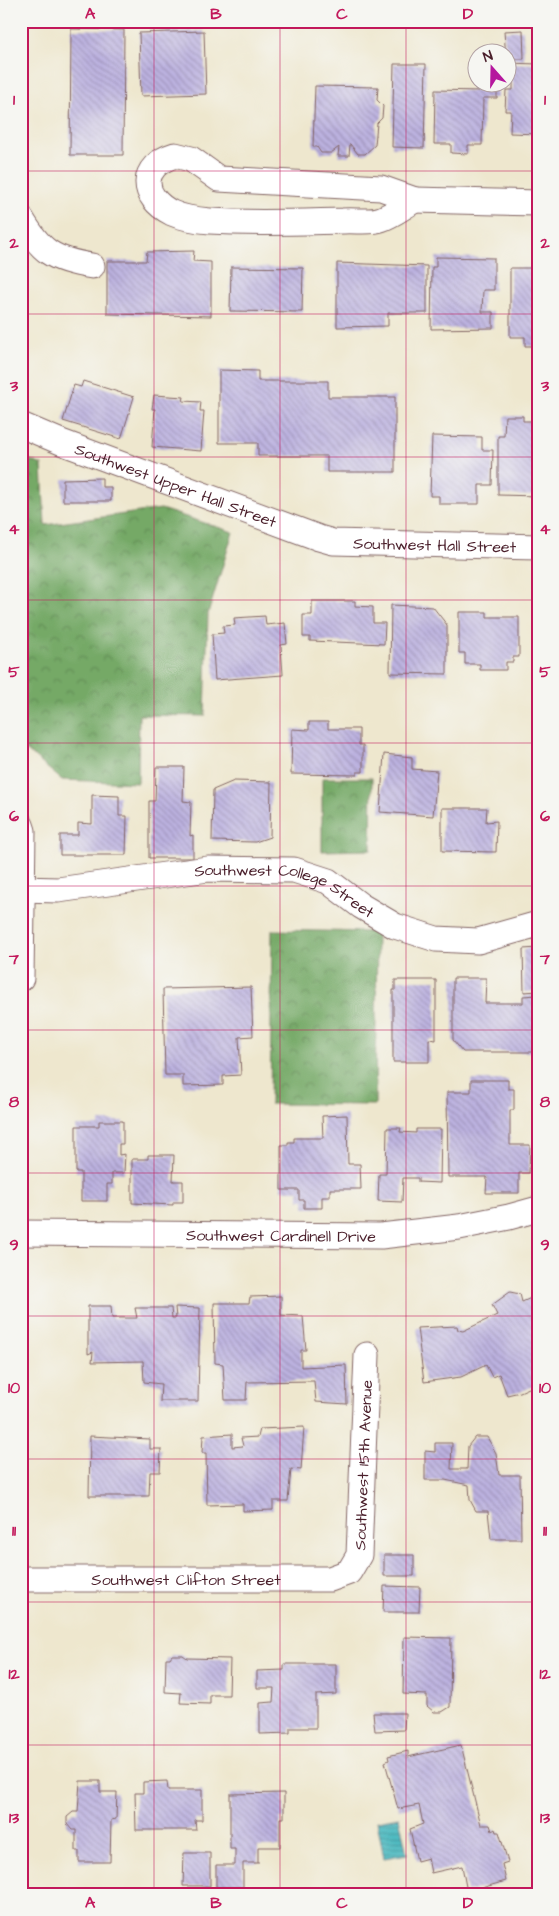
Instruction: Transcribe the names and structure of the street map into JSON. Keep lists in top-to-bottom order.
{
  "streets": {
    "street": [
      "Southwest Upper Hall Street",
      "Southwest Hall Street",
      "Southwest College Street",
      "Southwest Cardinell Drive",
      "Southwest 15th Avenue",
      "Southwest Clifton Street"
    ]
  },
  "crossings": [
    ["Southwest Upper Hall Street", "Southwest Hall Street"],
    ["Southwest 15th Avenue", "Southwest Clifton Street"]
  ],
  "north": "top",
  "grid": {
    "columns": [
      "A",
      "B",
      "C",
      "D"
    ],
    "rows": [
      "1",
      "2",
      "3",
      "4",
      "5",
      "6",
      "7",
      "8",
      "9",
      "10",
      "11",
      "12",
      "13"
    ]
  }
}
